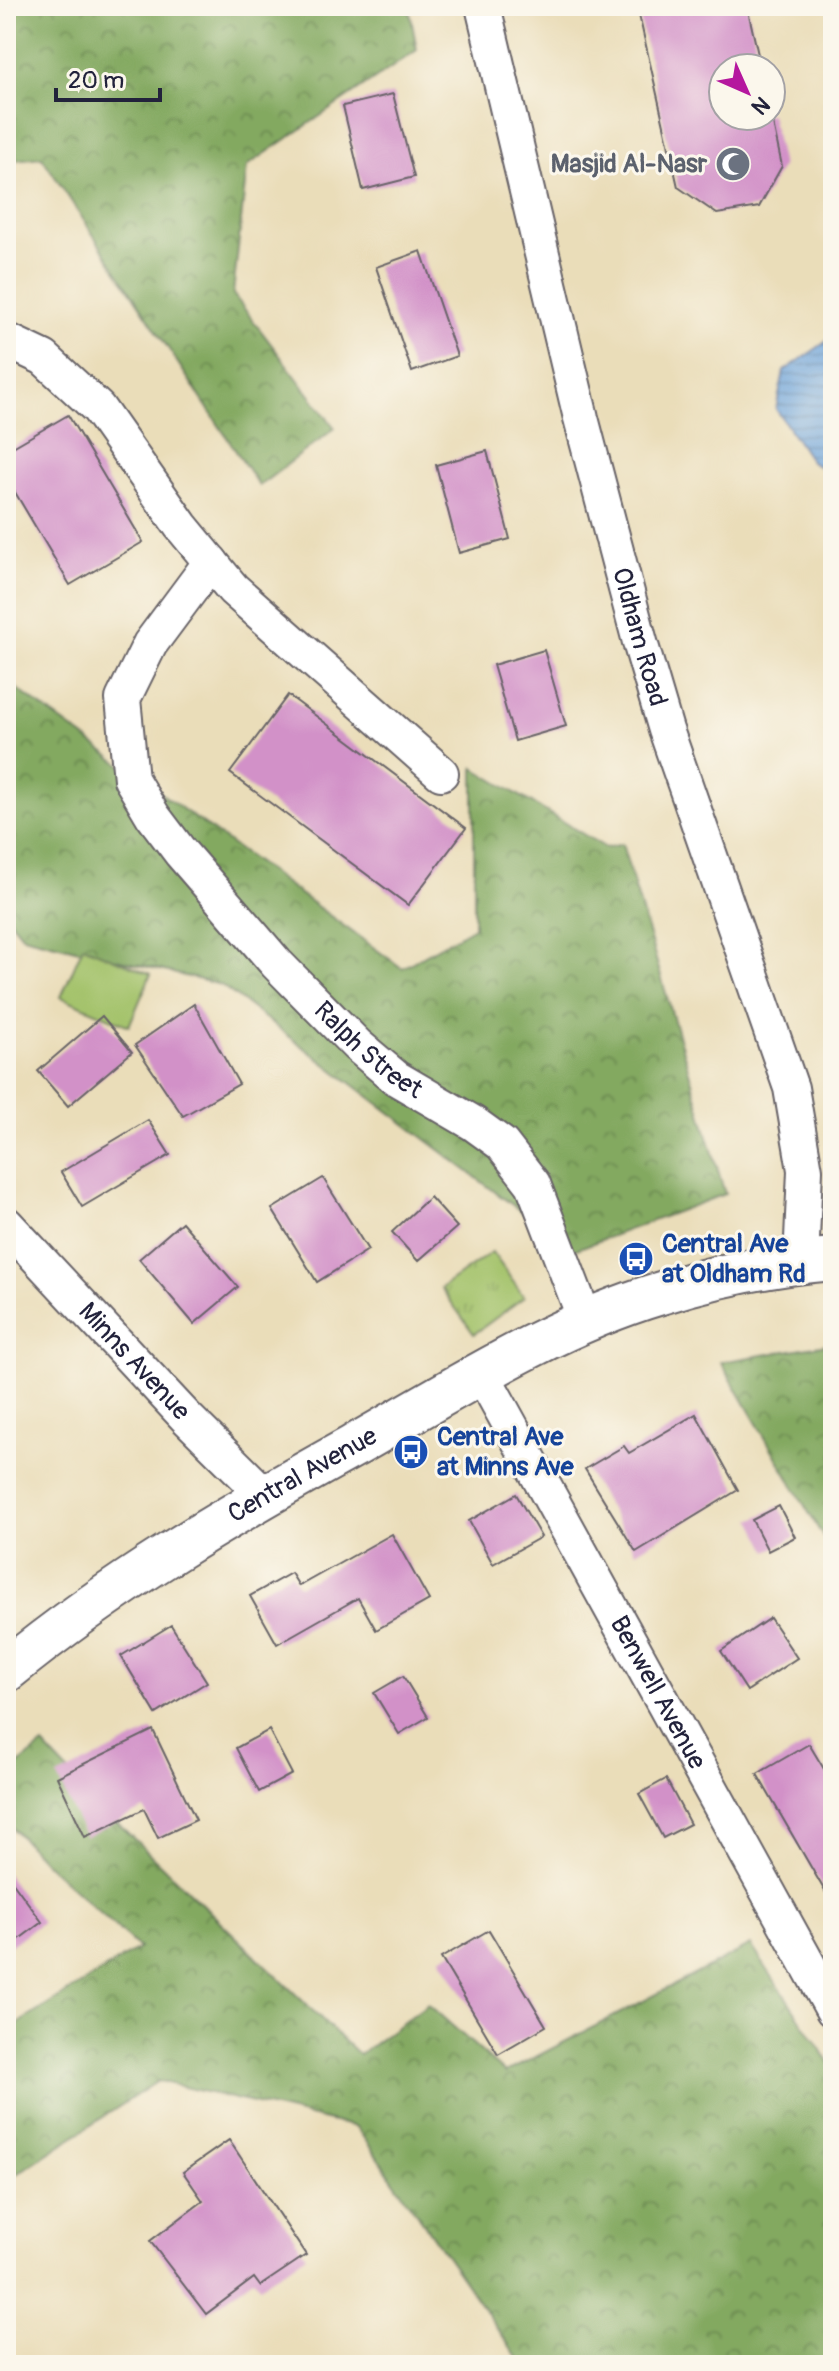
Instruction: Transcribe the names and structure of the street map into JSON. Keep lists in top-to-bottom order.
{
  "streets": {
    "main road": ["Central Avenue"],
    "street": [
      "Oldham Road",
      "Ralph Street",
      "Minns Avenue",
      "Benwell Avenue"
    ]
  },
  "crossings": [
    ["Oldham Road", "Central Avenue"],
    ["Ralph Street", "Central Avenue"],
    ["Minns Avenue", "Central Avenue"],
    ["Central Avenue", "Benwell Avenue"]
  ],
  "places": {
    "mosque": ["Masjid Al-Nasr"],
    "bus stop": ["Central Ave at Oldham Rd", "Central Ave at Minns Ave"]
  },
  "scale_bar": "20 m",
  "north": "bottom right"
}
